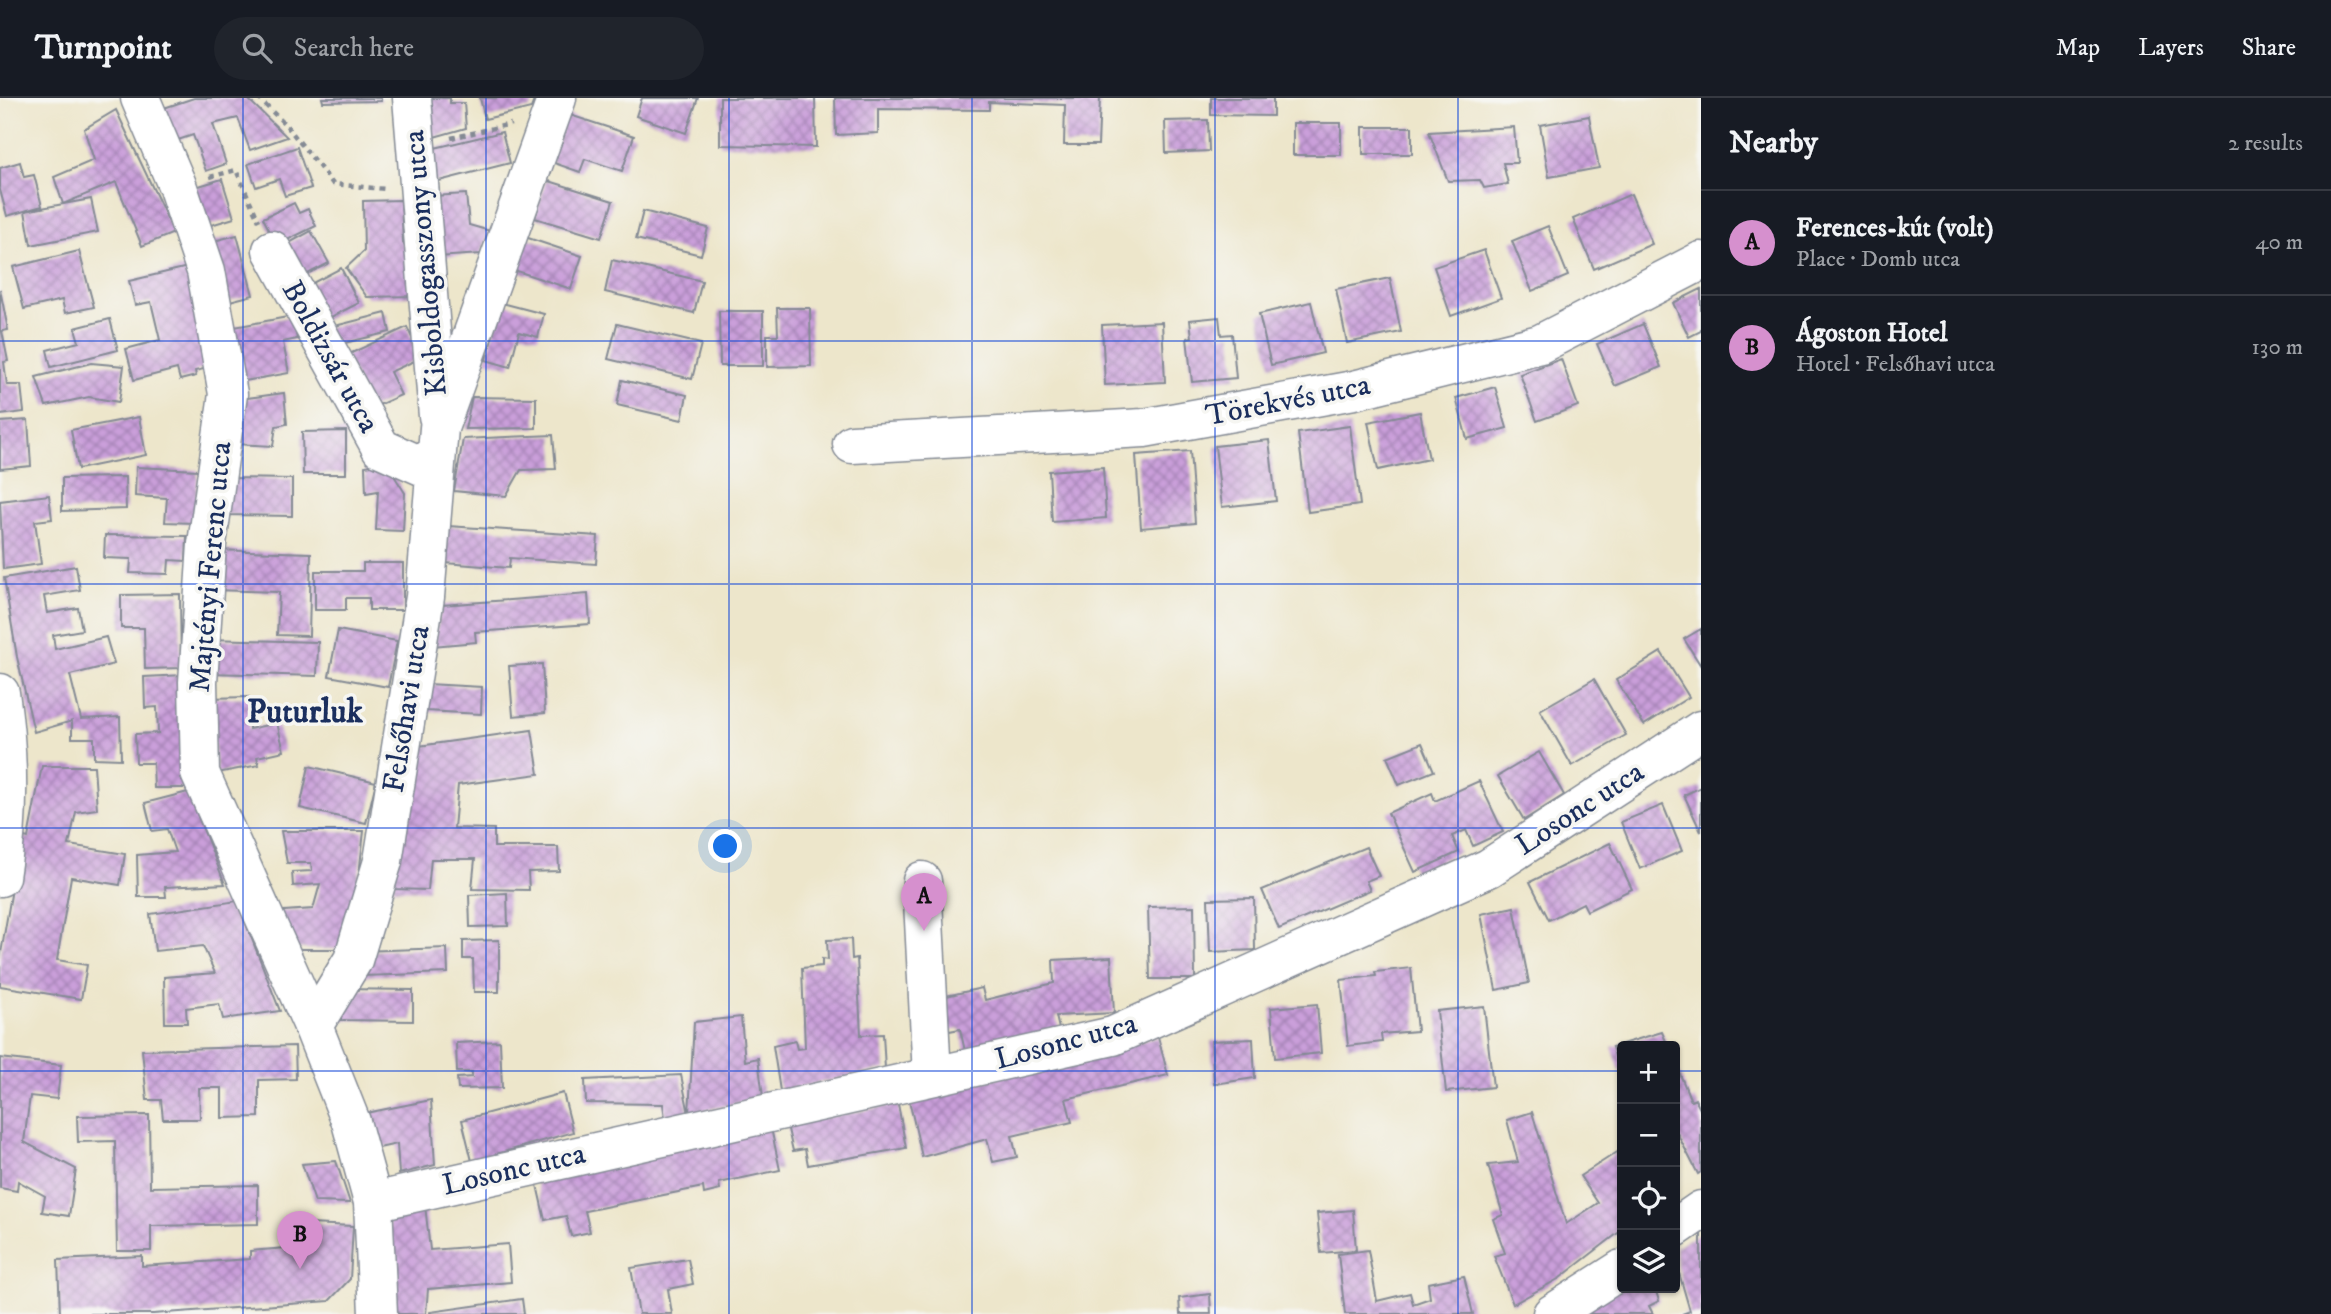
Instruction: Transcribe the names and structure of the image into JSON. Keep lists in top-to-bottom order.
{
  "streets": {
    "street": [
      "Kisboldogasszony utca",
      "Boldizsár utca",
      "Törekvés utca",
      "Majtényi Ferenc utca",
      "Felsőhavi utca",
      "Losonc utca"
    ]
  },
  "crossings": [
    ["Kisboldogasszony utca", "Felsőhavi utca"],
    ["Boldizsár utca", "Felsőhavi utca"],
    ["Majtényi Ferenc utca", "Felsőhavi utca"]
  ],
  "districts": ["Puturluk"],
  "page": {
    "header": "Turnpoint",
    "search": "Search here",
    "nav": ["Map", "Layers", "Share"],
    "heading": ["Nearby", "2 results"],
    "list": [
      {
        "mark": "A",
        "name": "Ferences-kút (volt)",
        "note": "Place · Domb utca",
        "value": "40 m"
      },
      {
        "mark": "B",
        "name": "Ágoston Hotel",
        "note": "Hotel · Felsőhavi utca",
        "value": "130 m"
      }
    ],
    "pins": ["A", "B"],
    "map_buttons": ["+", "−"]
  }
}
